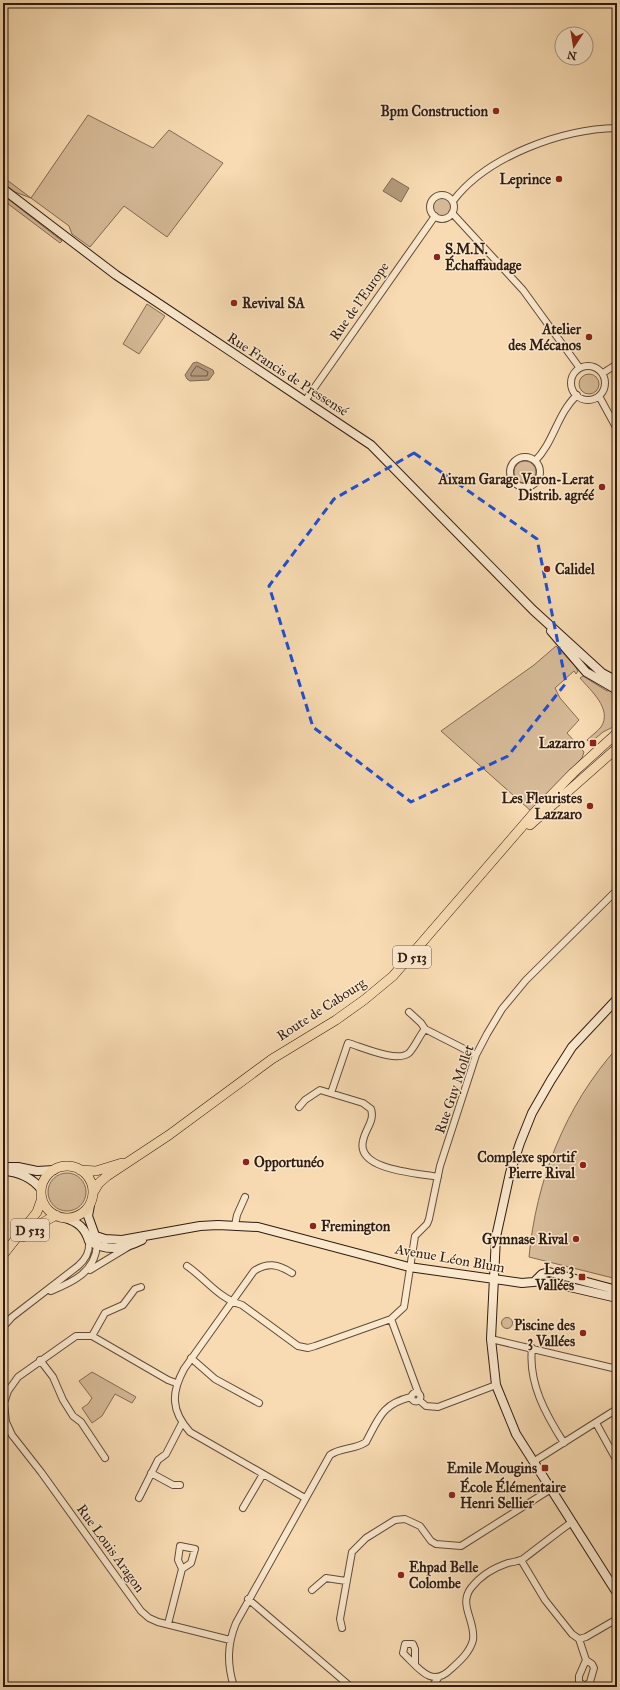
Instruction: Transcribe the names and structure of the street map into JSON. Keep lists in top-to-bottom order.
{
  "streets": {
    "main road": ["D 513", "Route de Cabourg"],
    "street": [
      "Rue de l'Europe",
      "Rue Francis de Pressensé",
      "Rue Guy Mollet",
      "Avenue Léon Blum",
      "Rue Louis Aragon"
    ]
  },
  "crossings": [
    ["Rue de l'Europe", "Rue Francis de Pressensé"],
    ["D 513", "Route de Cabourg"],
    ["Rue Guy Mollet", "Avenue Léon Blum"]
  ],
  "places": {
    "other": [
      "Bpm Construction",
      "Leprince",
      "S.M.N. Échaffaudage",
      "Revival SA",
      "Atelier des Mécanos",
      "Aixam Garage Varon-Lerat Distrib. agréé",
      "Calidel",
      "Les Fleuristes Lazzaro",
      "Opportunéo",
      "Complexe sportif Pierre Rival",
      "Fremington",
      "Gymnase Rival",
      "Piscine des 3 Vallées",
      "École Élémentaire Henri Sellier",
      "Ehpad Belle Colombe"
    ],
    "transit": ["Lazarro", "Les 3 Vallées", "Emile Mougins"]
  },
  "north": "bottom"
}
